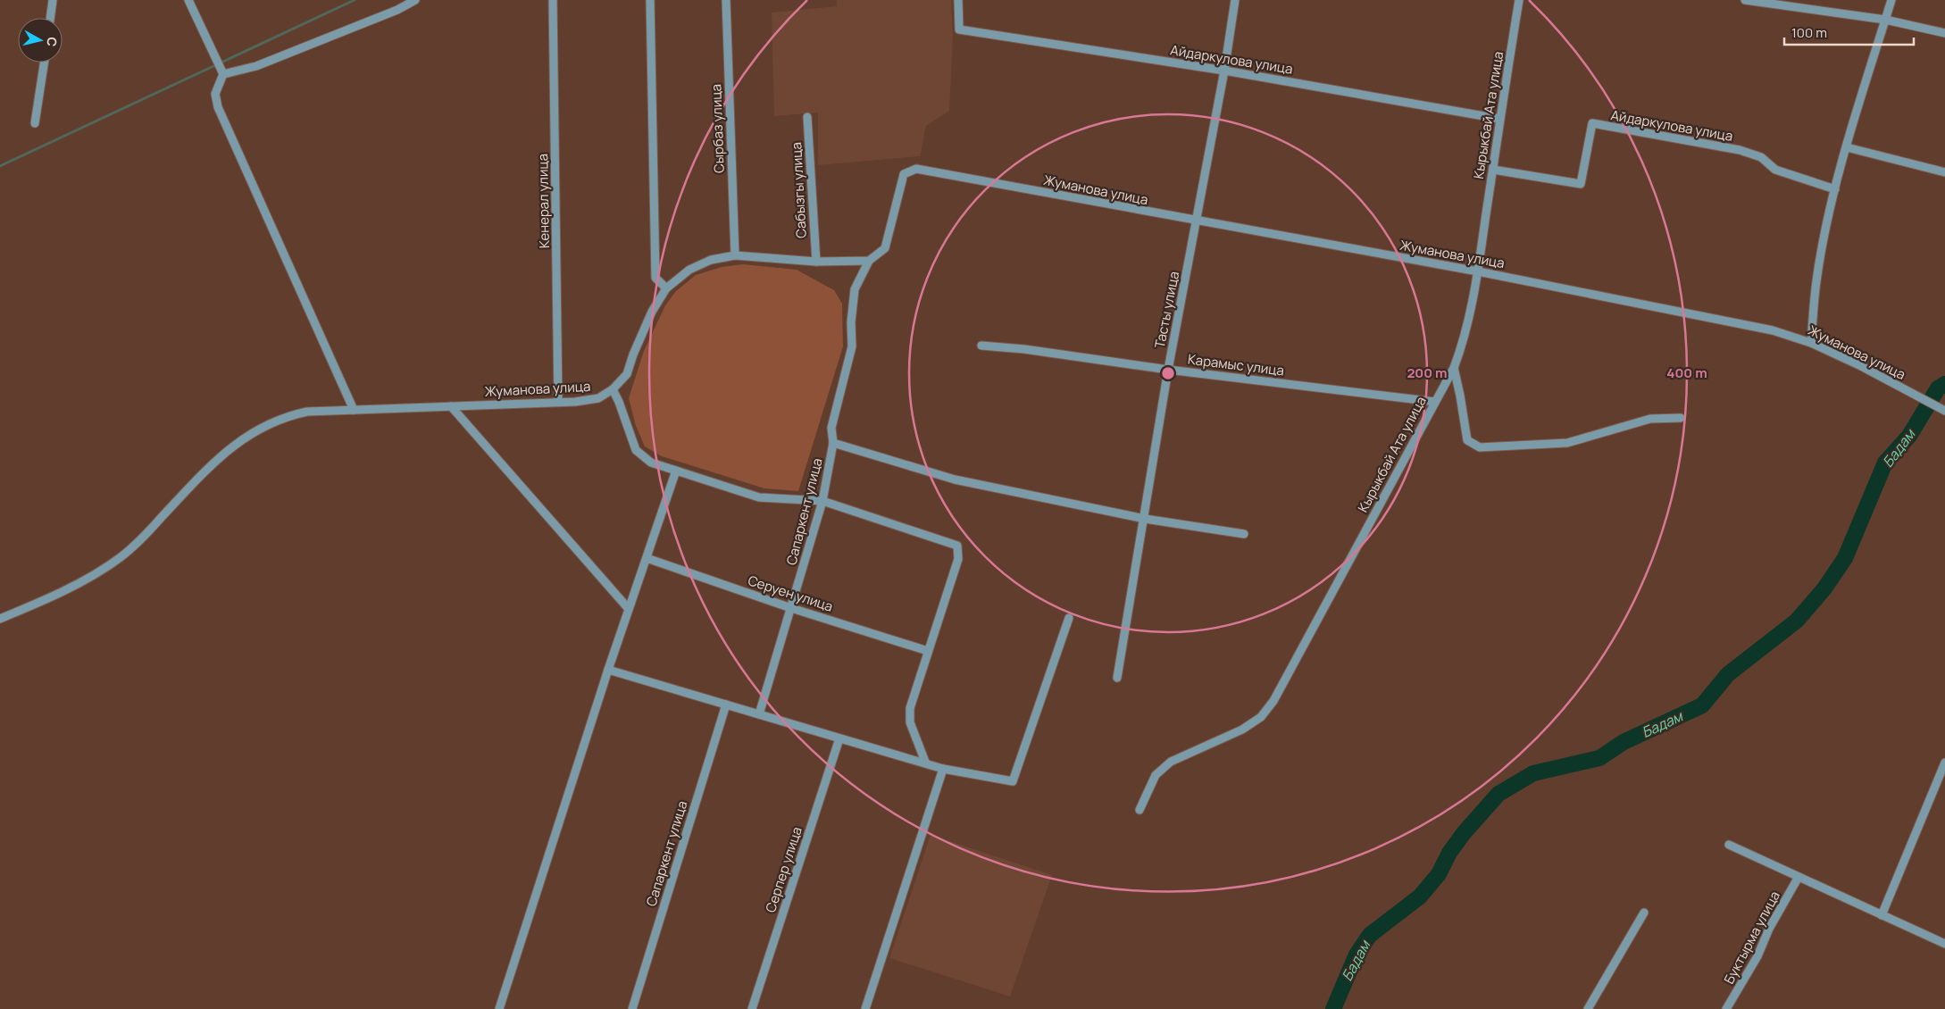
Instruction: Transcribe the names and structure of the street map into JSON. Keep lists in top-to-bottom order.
{
  "streets": {
    "street": [
      "Айдаркулова улица",
      "Кырыкбай Ата улица",
      "Сырбаз улица",
      "Сабызгы улица",
      "Жуманова улица",
      "Кенерал улица",
      "Тасты улица",
      "Карамыс улица",
      "Сапаркент улица",
      "Серуен улица",
      "Серпер улица",
      "Буктырма улица"
    ]
  },
  "crossings": [
    ["Айдаркулова улица", "Кырыкбай Ата улица"],
    ["Айдаркулова улица", "Тасты улица"],
    ["Кырыкбай Ата улица", "Жуманова улица"],
    ["Кырыкбай Ата улица", "Карамыс улица"],
    ["Сырбаз улица", "Жуманова улица"],
    ["Сабызгы улица", "Жуманова улица"],
    ["Жуманова улица", "Кенерал улица"],
    ["Жуманова улица", "Тасты улица"],
    ["Жуманова улица", "Сапаркент улица"],
    ["Тасты улица", "Карамыс улица"],
    ["Сапаркент улица", "Серуен улица"]
  ],
  "water": ["Бадам"],
  "scale_bar": "100 m",
  "north": "right",
  "rings": ["200 m", "400 m"]
}
